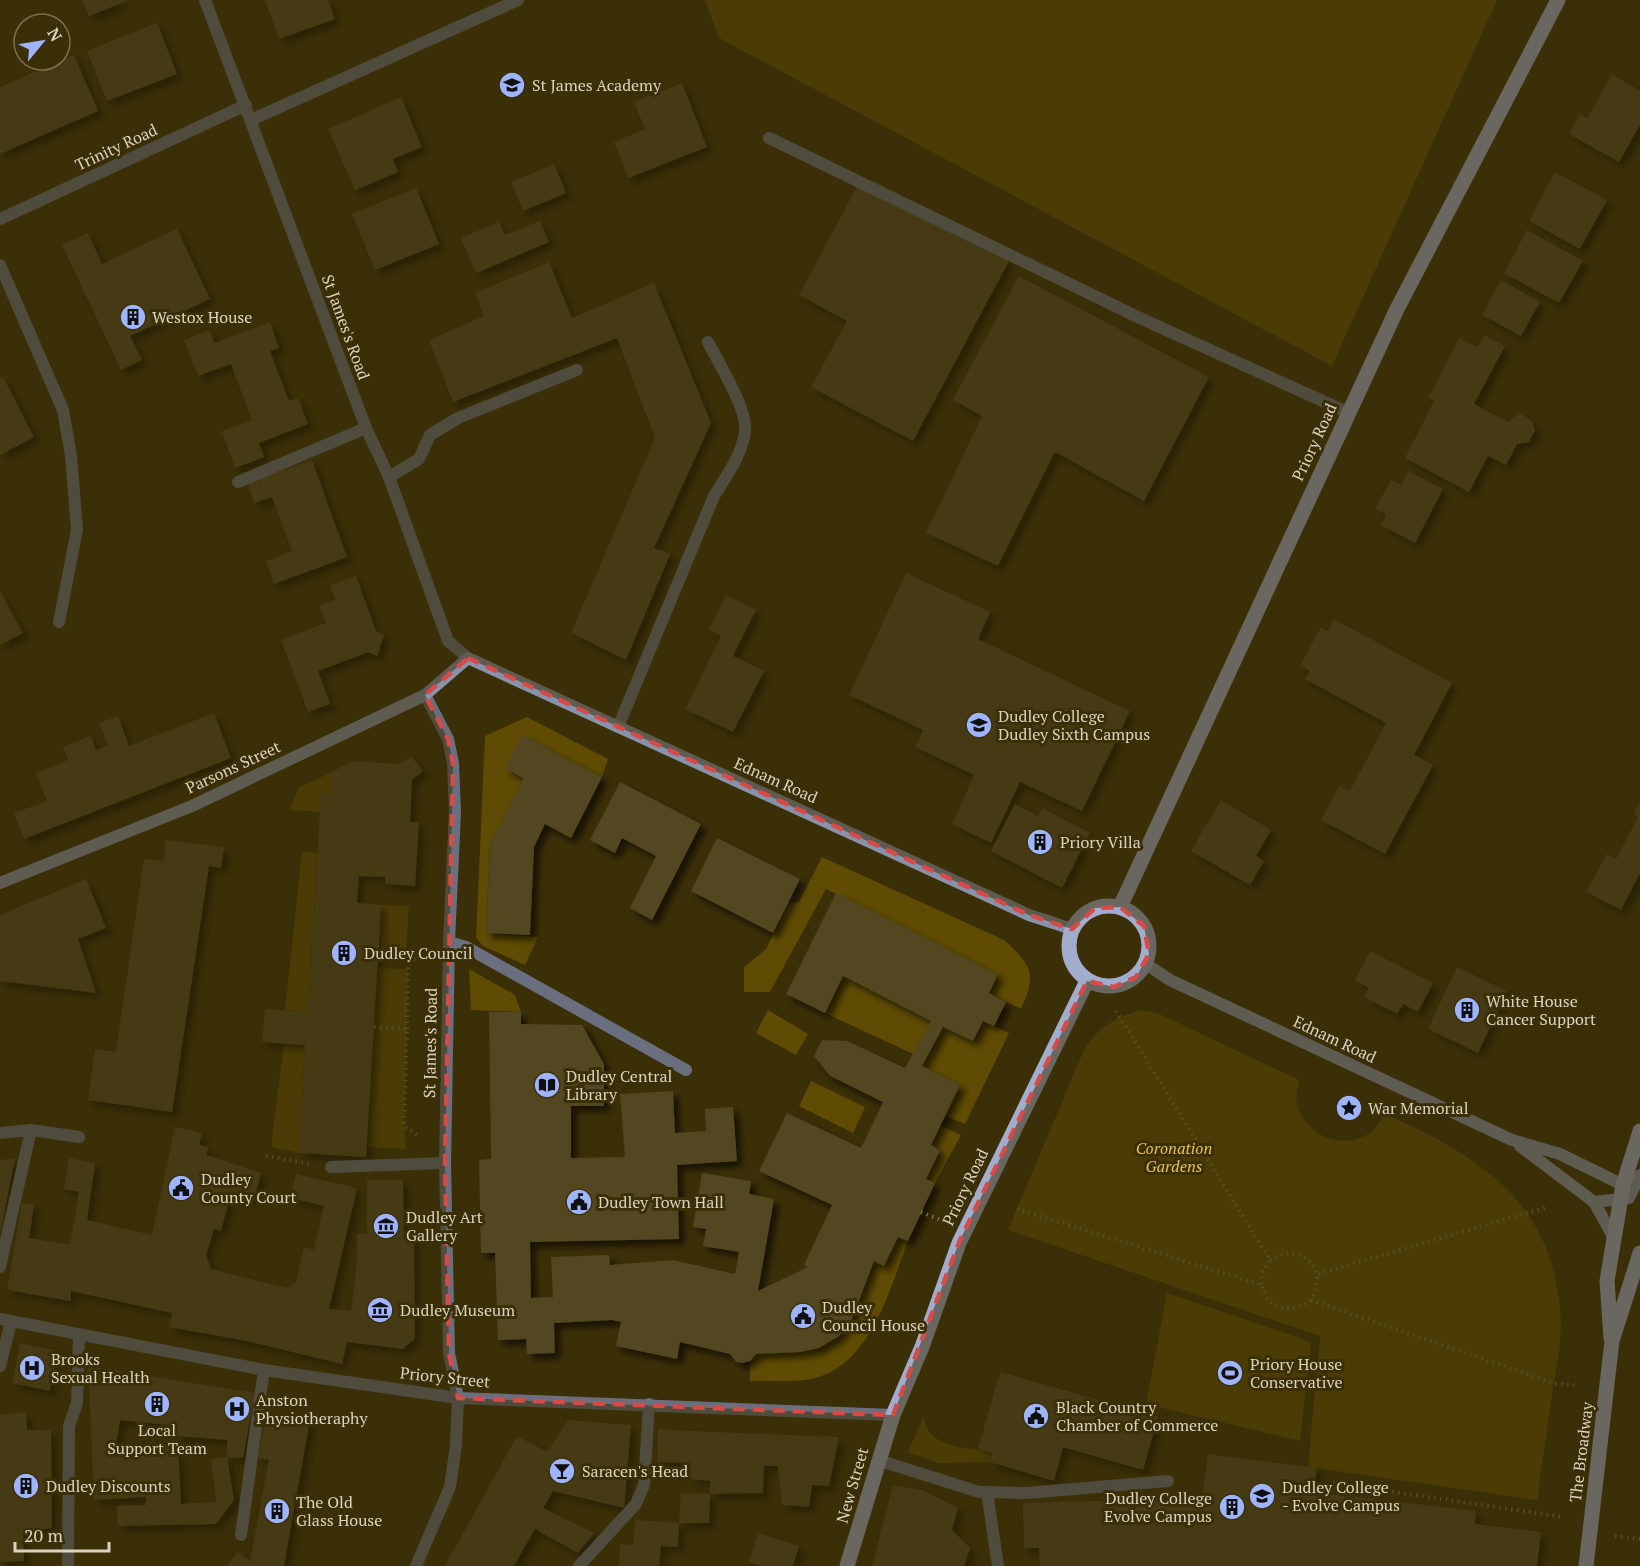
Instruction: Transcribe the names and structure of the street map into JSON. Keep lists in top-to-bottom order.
{
  "streets": {
    "main road": [
      "Priory Road",
      "Parsons Street",
      "Ednam Road",
      "The Broadway",
      "New Street"
    ],
    "street": ["Trinity Road", "St James's Road", "Priory Street"]
  },
  "crossings": [
    ["Trinity Road", "St James's Road"],
    ["St James's Road", "Parsons Street"],
    ["St James's Road", "Ednam Road"],
    ["St James's Road", "Priory Street"],
    ["Priory Road", "Ednam Road"],
    ["Priory Road", "Priory Street"],
    ["Priory Road", "New Street"],
    ["Parsons Street", "Ednam Road"],
    ["Ednam Road", "The Broadway"],
    ["Priory Street", "New Street"]
  ],
  "parks": ["Coronation Gardens"],
  "places": {
    "school or university": ["St James Academy", "Dudley College Dudley Sixth Campus", "Dudley College - Evolve Campus"],
    "building": [
      "Westox House",
      "Priory Villa",
      "Dudley Council",
      "White House Cancer Support",
      "Local Support Team",
      "Dudley Discounts",
      "Dudley College Evolve Campus",
      "The Old Glass House"
    ],
    "library": ["Dudley Central Library"],
    "place": ["War Memorial"],
    "public building": [
      "Dudley County Court",
      "Dudley Town Hall",
      "Dudley Council House",
      "Black Country Chamber of Commerce"
    ],
    "museum": ["Dudley Art Gallery", "Dudley Museum"],
    "hospital": ["Brooks Sexual Health", "Anston Physiotheraphy"],
    "sports": ["Priory House Conservative"],
    "bar": ["Saracen's Head"]
  },
  "scale_bar": "20 m",
  "north": "top right"
}
